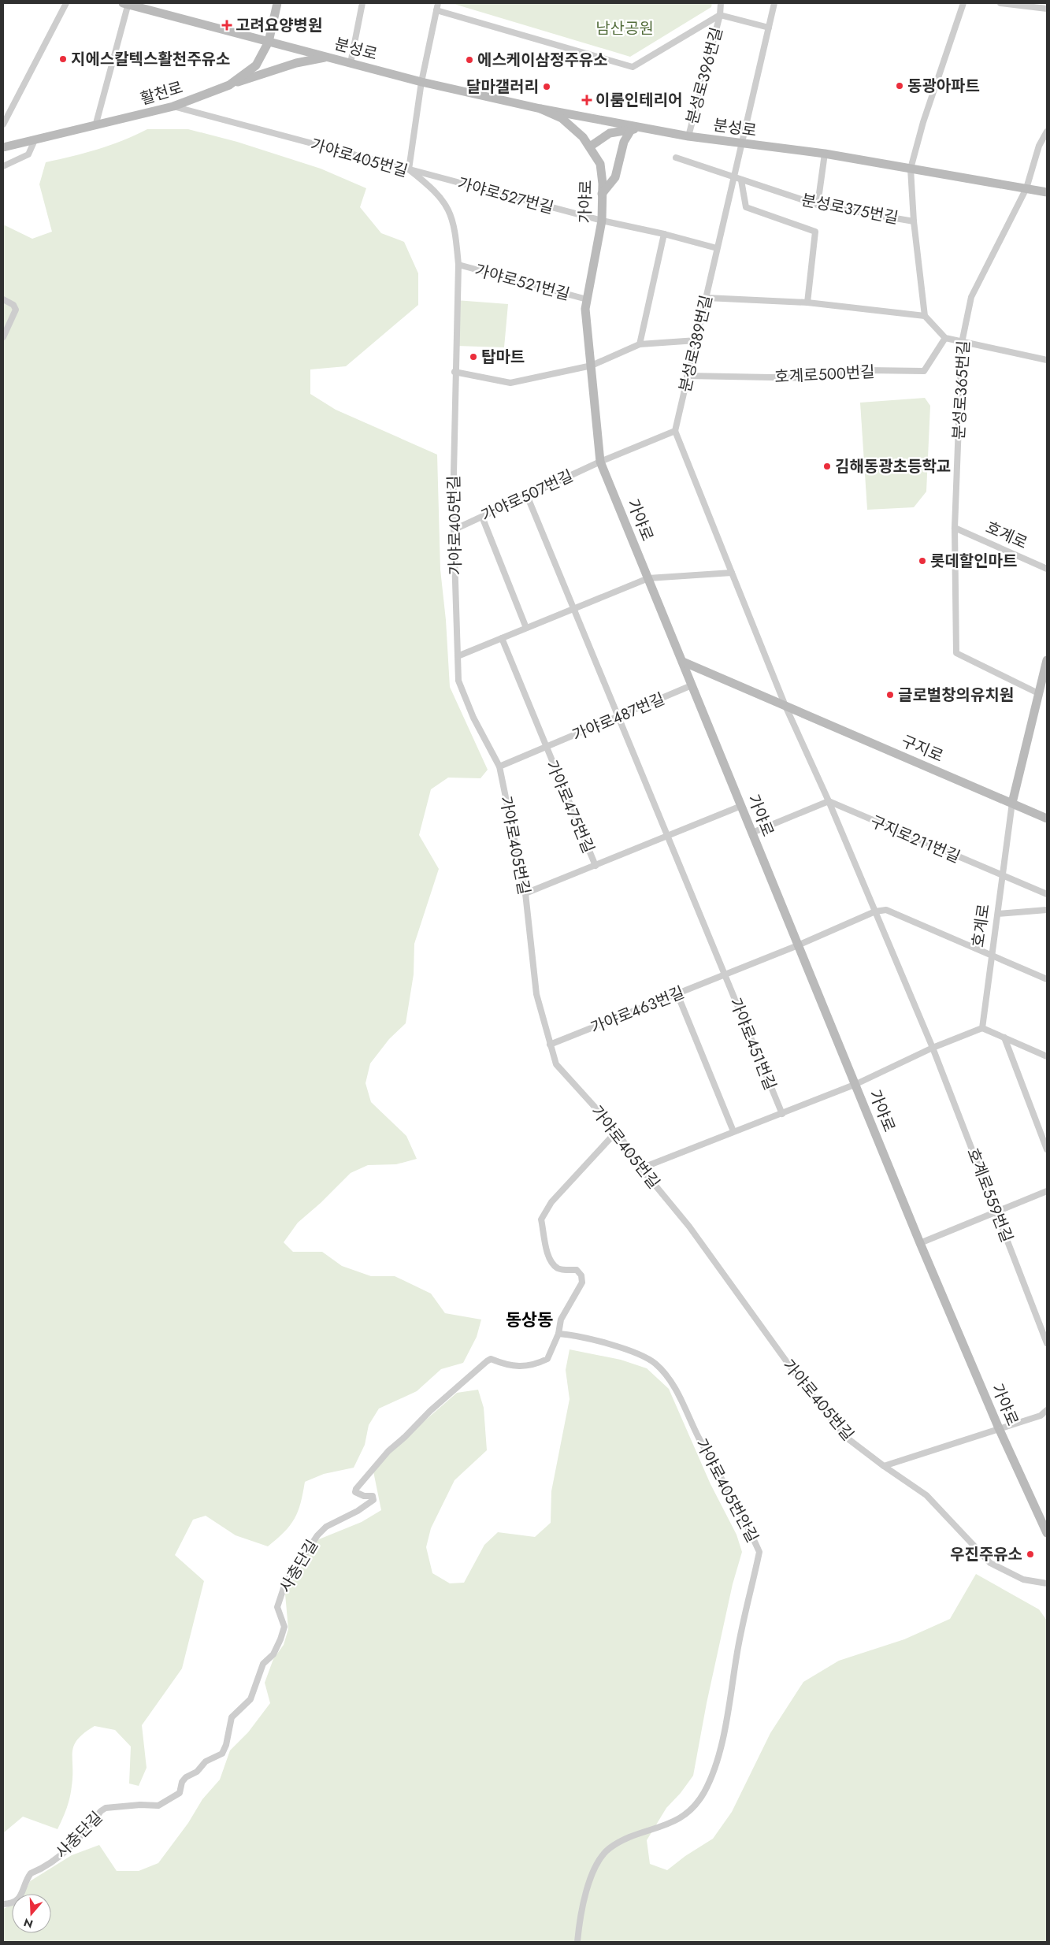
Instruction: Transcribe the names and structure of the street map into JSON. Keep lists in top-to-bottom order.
{
  "streets": {
    "main road": [
      "분성로",
      "활천로",
      "가야로",
      "호계로",
      "구지로"
    ],
    "street": [
      "분성로396번길",
      "가야로405번길",
      "가야로527번길",
      "분성로375번길",
      "가야로521번길",
      "분성로389번길",
      "호계로500번길",
      "분성로365번길",
      "가야로507번길",
      "가야로487번길",
      "가야로475번길",
      "구지로211번길",
      "가야로463번길",
      "가야로451번길",
      "호계로559번길",
      "가야로405번안길",
      "사충단길"
    ]
  },
  "crossings": [
    ["분성로", "분성로396번길"],
    ["분성로", "활천로"],
    ["분성로", "가야로"],
    ["분성로", "분성로375번길"],
    ["분성로", "분성로389번길"],
    ["분성로", "분성로365번길"],
    ["활천로", "가야로405번길"],
    ["가야로405번길", "가야로527번길"],
    ["가야로405번길", "가야로521번길"],
    ["가야로405번길", "가야로507번길"],
    ["가야로405번길", "가야로487번길"],
    ["가야로405번길", "가야로475번길"],
    ["가야로405번길", "가야로463번길"],
    ["가야로527번길", "가야로"],
    ["가야로527번길", "분성로389번길"],
    ["가야로", "가야로521번길"],
    ["가야로", "가야로507번길"],
    ["가야로", "가야로487번길"],
    ["가야로", "구지로"],
    ["가야로", "가야로475번길"],
    ["가야로", "가야로463번길"],
    ["분성로375번길", "분성로389번길"],
    ["분성로389번길", "호계로500번길"],
    ["분성로365번길", "호계로"],
    ["호계로", "구지로"],
    ["호계로", "구지로211번길"],
    ["가야로487번길", "가야로475번길"],
    ["가야로463번길", "가야로451번길"],
    ["가야로405번안길", "사충단길"]
  ],
  "districts": ["동상동"],
  "parks": ["남산공원"],
  "places": {
    "health": ["고려요양병원", "이룸인테리어"],
    "other": [
      "지에스칼텍스활천주유소",
      "에스케이삼정주유소",
      "동광아파트",
      "달마갤러리",
      "탑마트",
      "김해동광초등학교",
      "롯데할인마트",
      "글로벌창의유치원",
      "우진주유소"
    ]
  },
  "north": "bottom"
}
